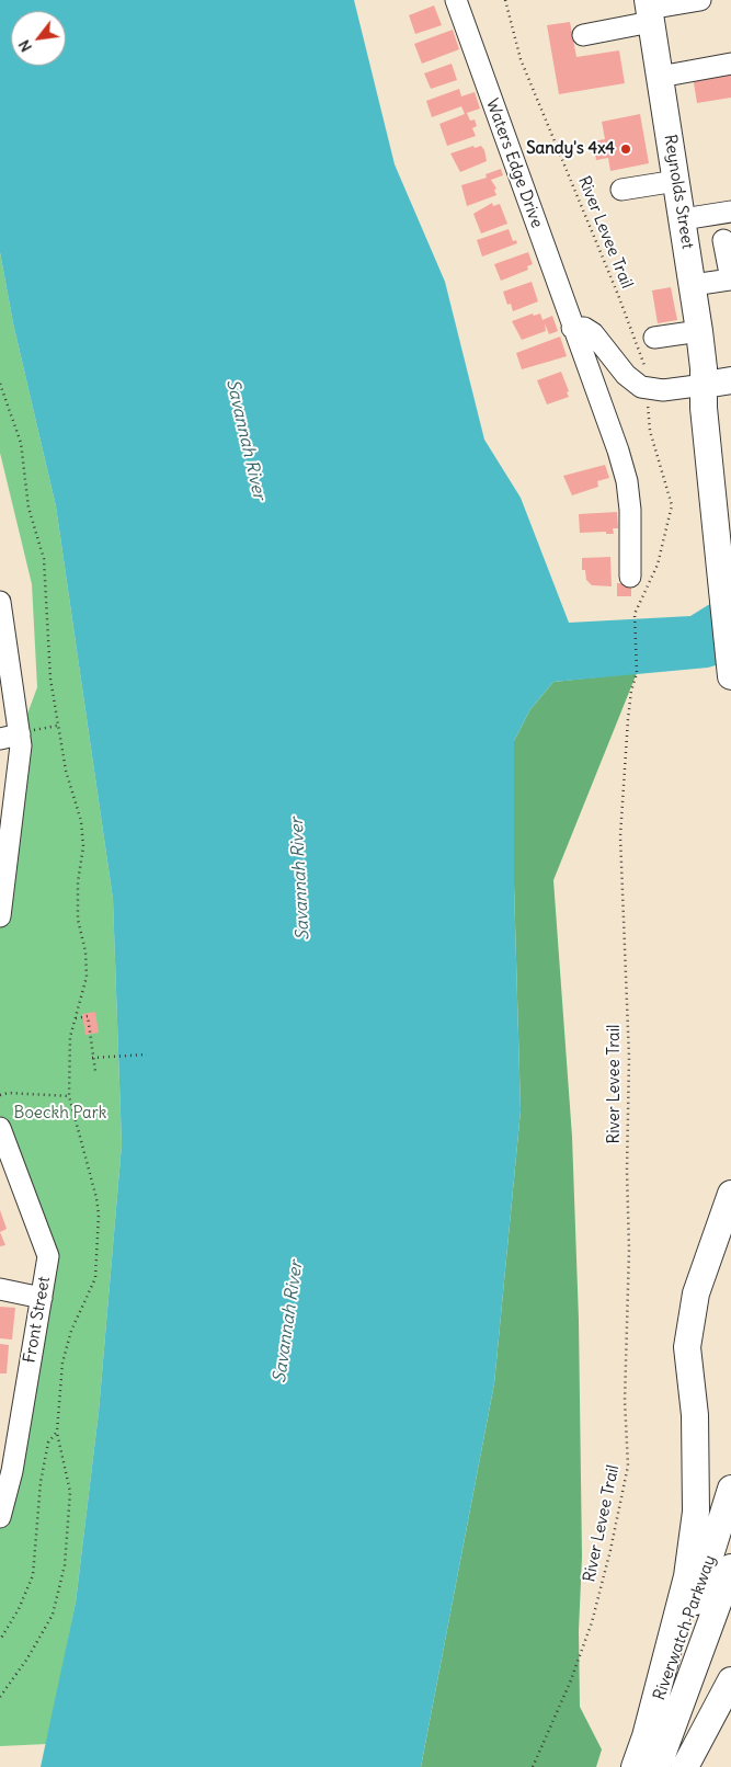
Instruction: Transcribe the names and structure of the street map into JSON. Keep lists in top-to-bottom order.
{
  "streets": {
    "main road": ["Reynolds Street", "Riverwatch Parkway"],
    "street": ["Waters Edge Drive", "Front Street"],
    "path": ["River Levee Trail"]
  },
  "water": ["Savannah River"],
  "parks": ["Boeckh Park"],
  "places": ["Sandy's 4x4"],
  "north": "bottom left"
}
